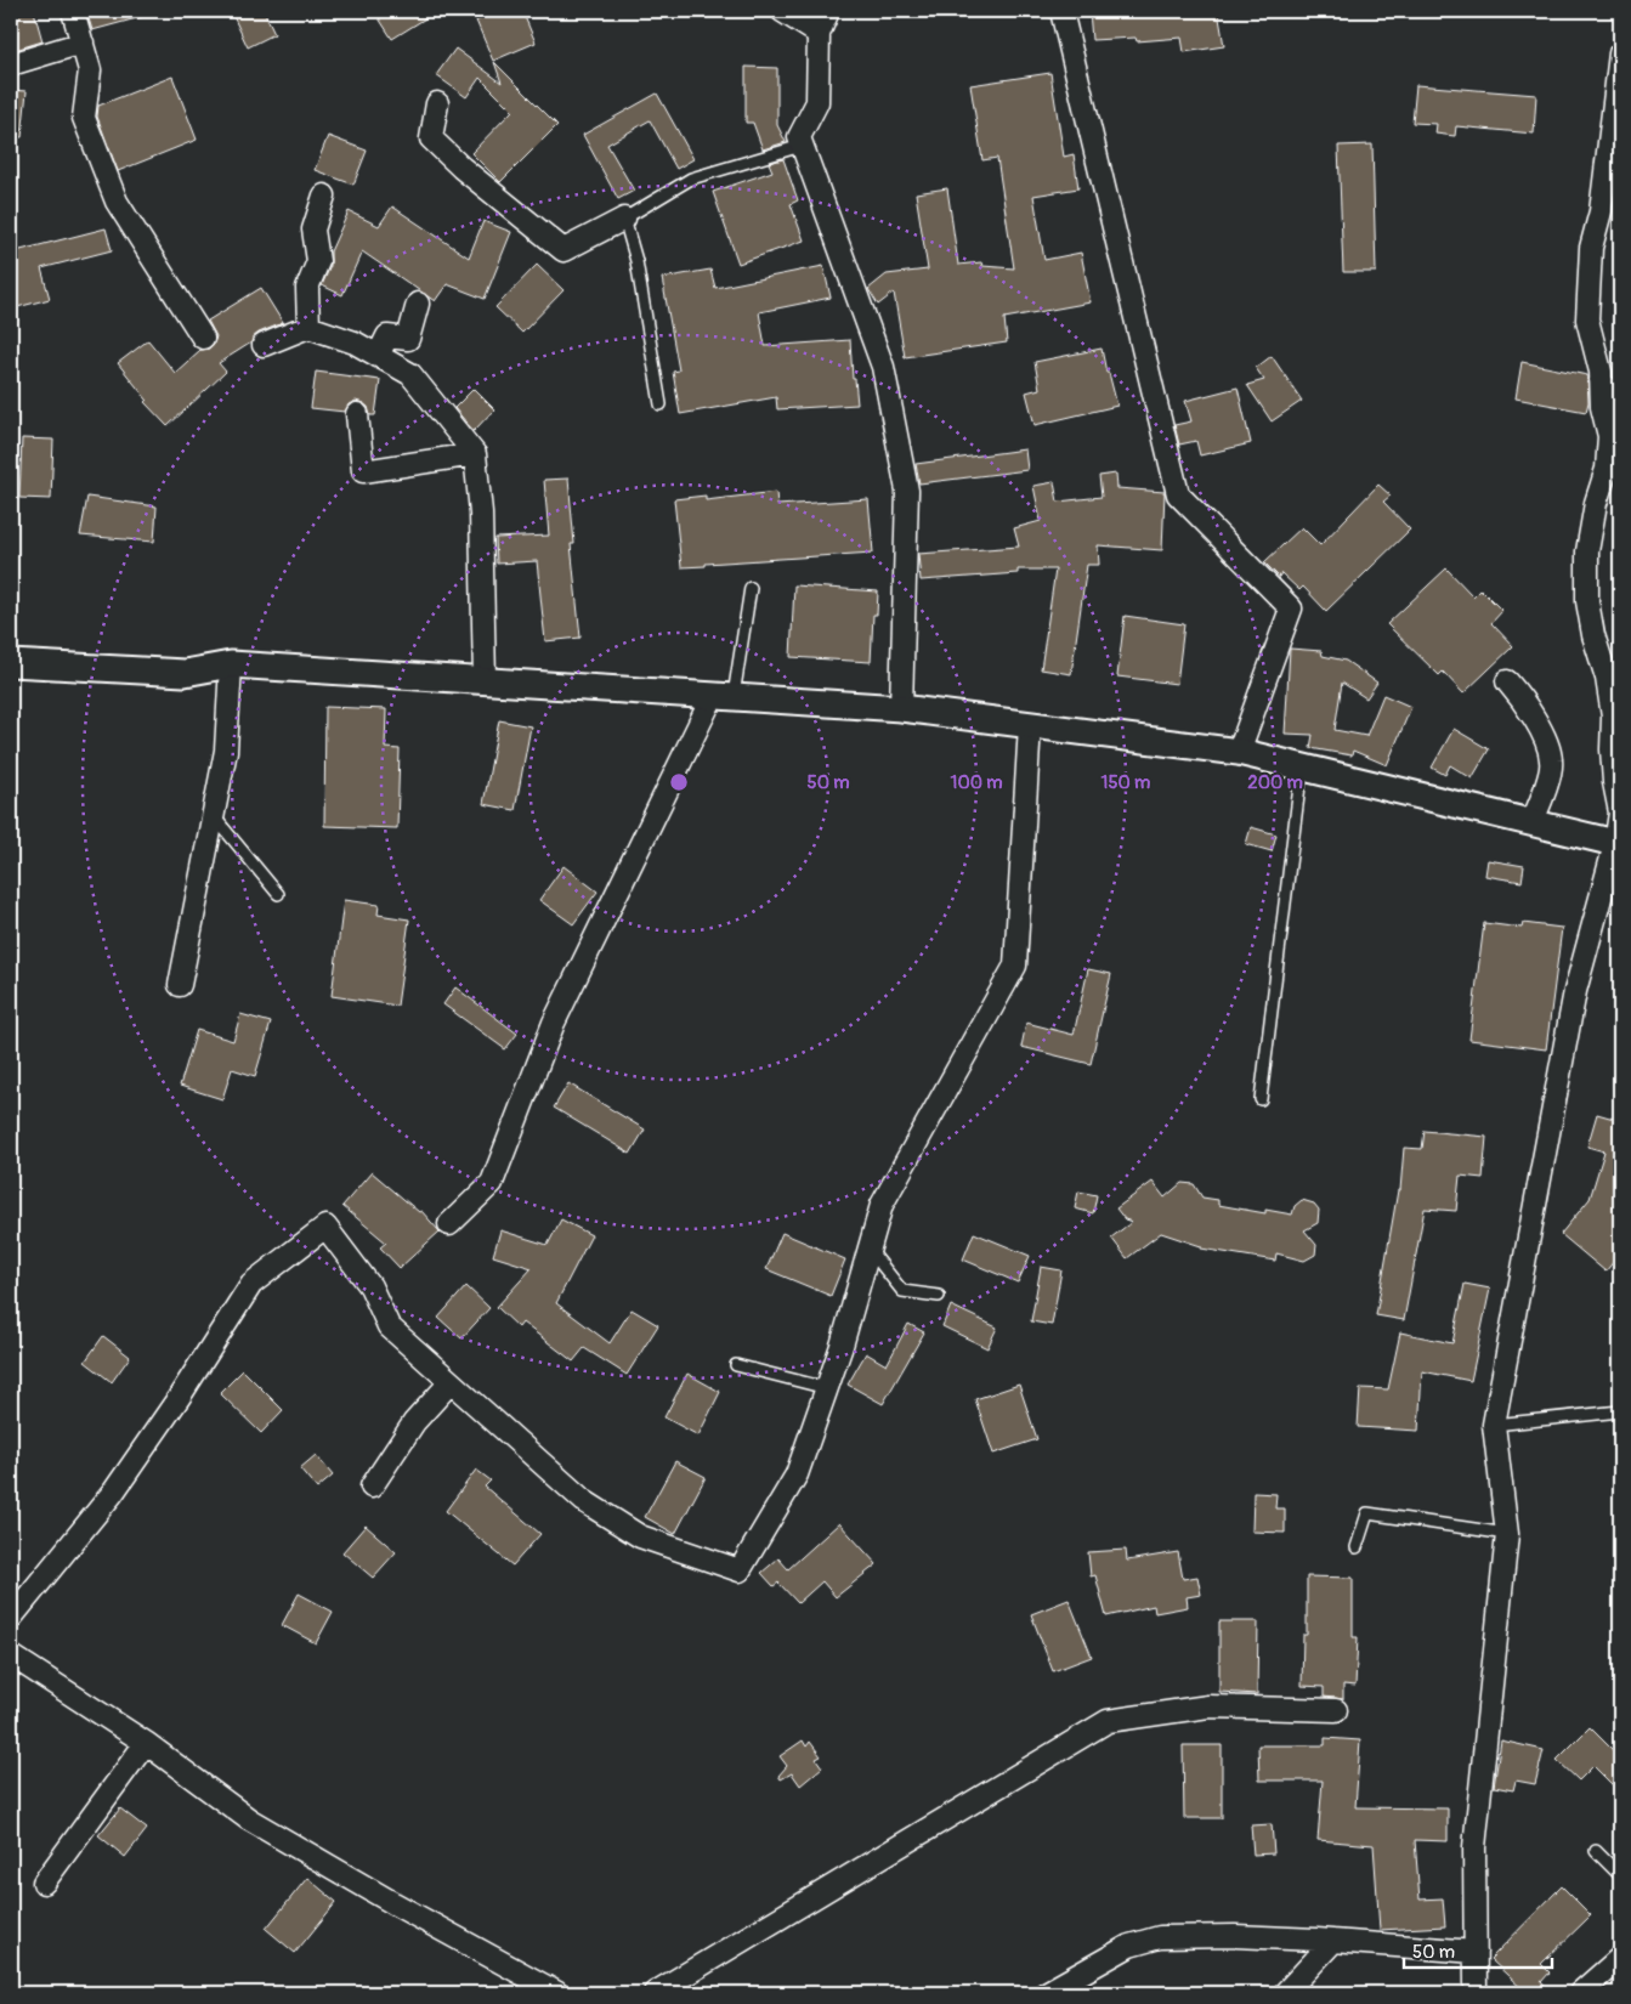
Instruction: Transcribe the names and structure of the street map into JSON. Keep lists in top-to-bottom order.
{
  "scale_bar": "50 m",
  "rings": [
    "50 m",
    "100 m",
    "150 m",
    "200 m"
  ]
}
